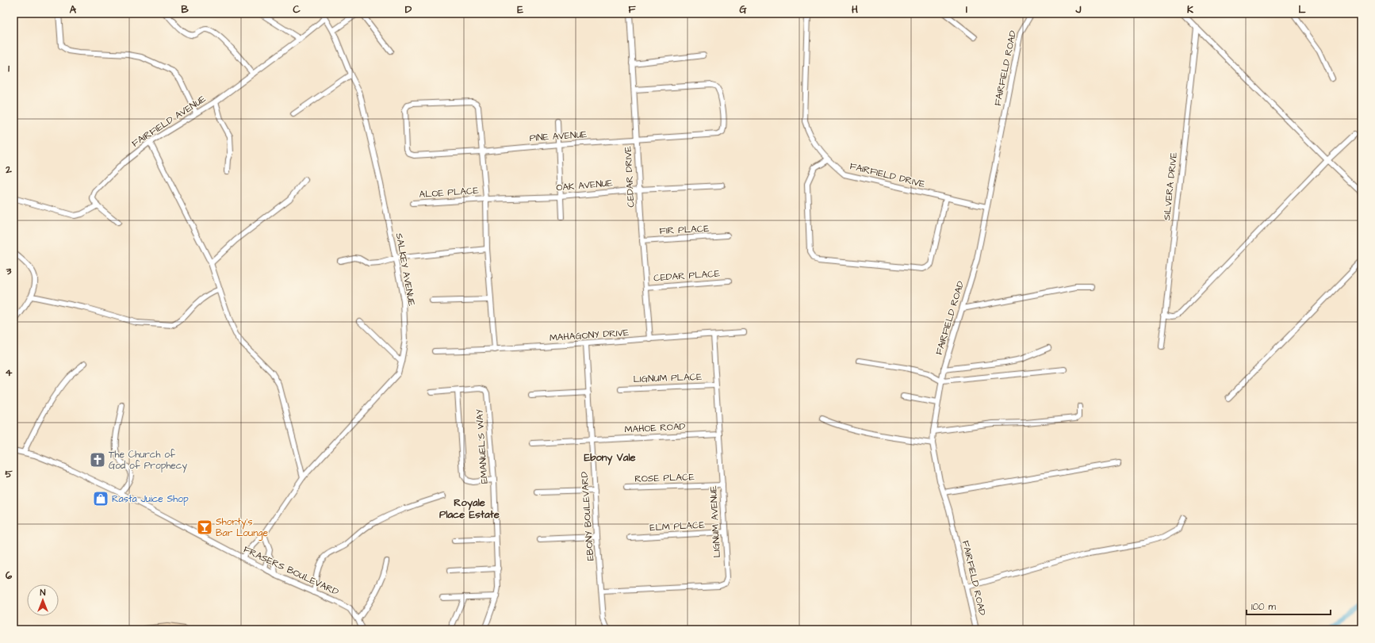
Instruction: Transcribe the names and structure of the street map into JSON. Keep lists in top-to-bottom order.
{
  "streets": {
    "street": [
      "FAIRFIELD ROAD",
      "FAIRFIELD AVENUE",
      "PINE AVENUE",
      "FAIRFIELD DRIVE",
      "CEDAR DRIVE",
      "OAK AVENUE",
      "SILVERA DRIVE",
      "ALOE PLACE",
      "FIR PLACE",
      "SALKEY AVENUE",
      "CEDAR PLACE",
      "MAHAGONY DRIVE",
      "LIGNUM PLACE",
      "MAHOE ROAD",
      "EMANUEL'S WAY",
      "ROSE PLACE",
      "EBONY BOULEVARD",
      "LIGNUM AVENUE",
      "ELM PLACE",
      "FRASERS BOULEVARD"
    ]
  },
  "crossings": [
    ["FAIRFIELD ROAD", "FAIRFIELD DRIVE"],
    ["FAIRFIELD AVENUE", "SALKEY AVENUE"],
    ["PINE AVENUE", "CEDAR DRIVE"],
    ["CEDAR DRIVE", "OAK AVENUE"],
    ["CEDAR DRIVE", "FIR PLACE"],
    ["CEDAR DRIVE", "CEDAR PLACE"],
    ["CEDAR DRIVE", "MAHAGONY DRIVE"],
    ["OAK AVENUE", "ALOE PLACE"],
    ["SALKEY AVENUE", "FRASERS BOULEVARD"],
    ["MAHAGONY DRIVE", "EBONY BOULEVARD"],
    ["MAHAGONY DRIVE", "LIGNUM AVENUE"],
    ["LIGNUM PLACE", "LIGNUM AVENUE"],
    ["MAHOE ROAD", "EBONY BOULEVARD"],
    ["MAHOE ROAD", "LIGNUM AVENUE"],
    ["ROSE PLACE", "LIGNUM AVENUE"],
    ["EBONY BOULEVARD", "LIGNUM AVENUE"],
    ["LIGNUM AVENUE", "ELM PLACE"]
  ],
  "districts": ["Ebony Vale", "Royale Place Estate"],
  "places": {
    "church": ["The Church of God of Prophecy"],
    "shop": ["Rasta Juice Shop"],
    "bar": ["Shorty's Bar Lounge"]
  },
  "scale_bar": "100 m",
  "north": "top",
  "grid": {
    "columns": [
      "A",
      "B",
      "C",
      "D",
      "E",
      "F",
      "G",
      "H",
      "I",
      "J",
      "K",
      "L"
    ],
    "rows": [
      "1",
      "2",
      "3",
      "4",
      "5",
      "6"
    ]
  }
}
